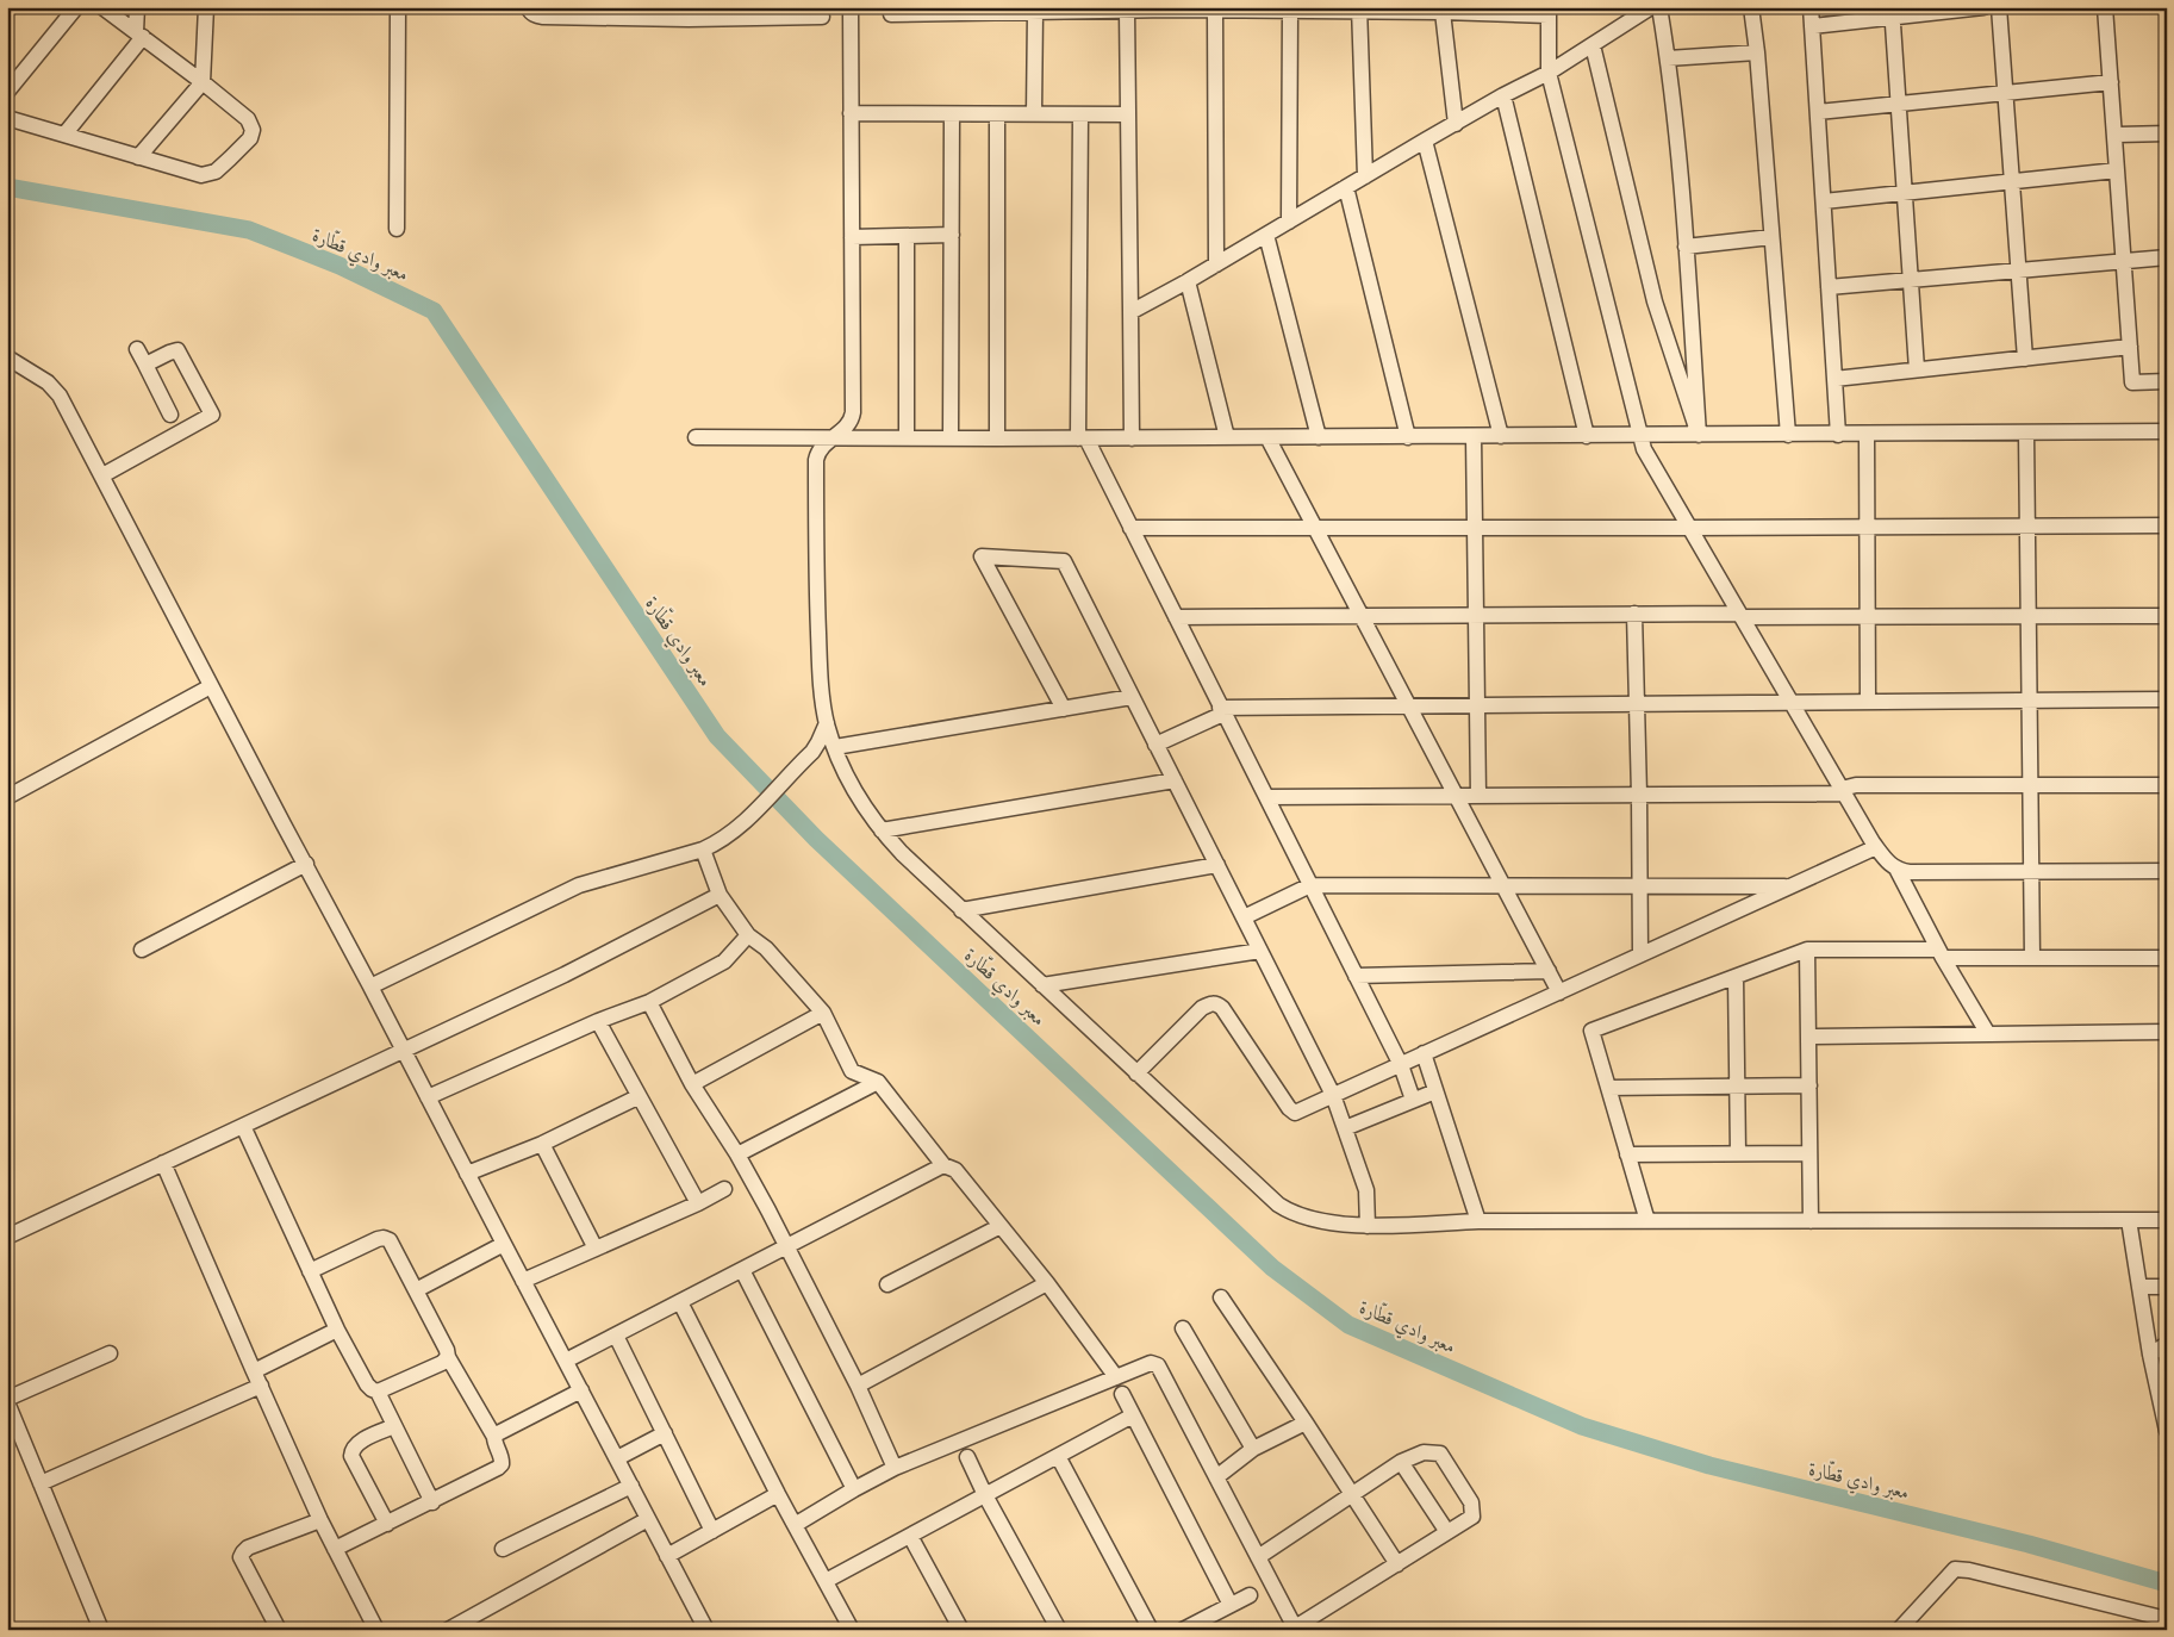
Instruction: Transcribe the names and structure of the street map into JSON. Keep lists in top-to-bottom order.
{
  "water": ["معبر وادي قطّارة"]
}
